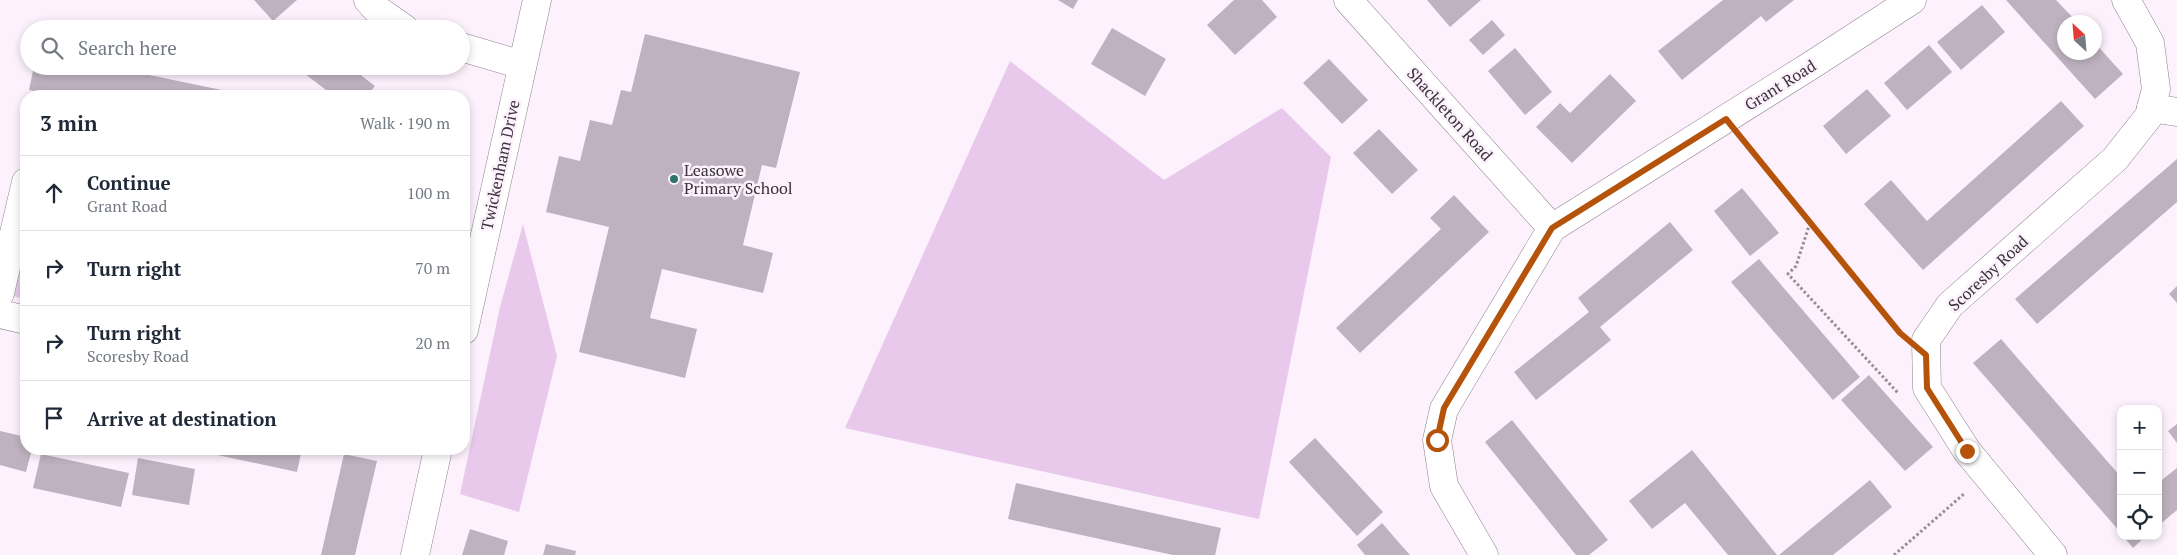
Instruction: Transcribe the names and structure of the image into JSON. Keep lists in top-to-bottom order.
{
  "streets": {
    "street": [
      "Grant Road",
      "Shackleton Road",
      "Twickenham Drive",
      "Scoresby Road"
    ]
  },
  "crossings": [
    ["Grant Road", "Shackleton Road"]
  ],
  "places": ["Leasowe Primary School"],
  "north": "top left",
  "page": {
    "search": "Search here",
    "heading": ["3 min", "Walk · 190 m"],
    "list": [
      ["Continue", "Grant Road", "100 m"],
      ["Turn right", "70 m"],
      ["Turn right", "Scoresby Road", "20 m"],
      "Arrive at destination"
    ],
    "map_buttons": ["+", "−"]
  }
}
